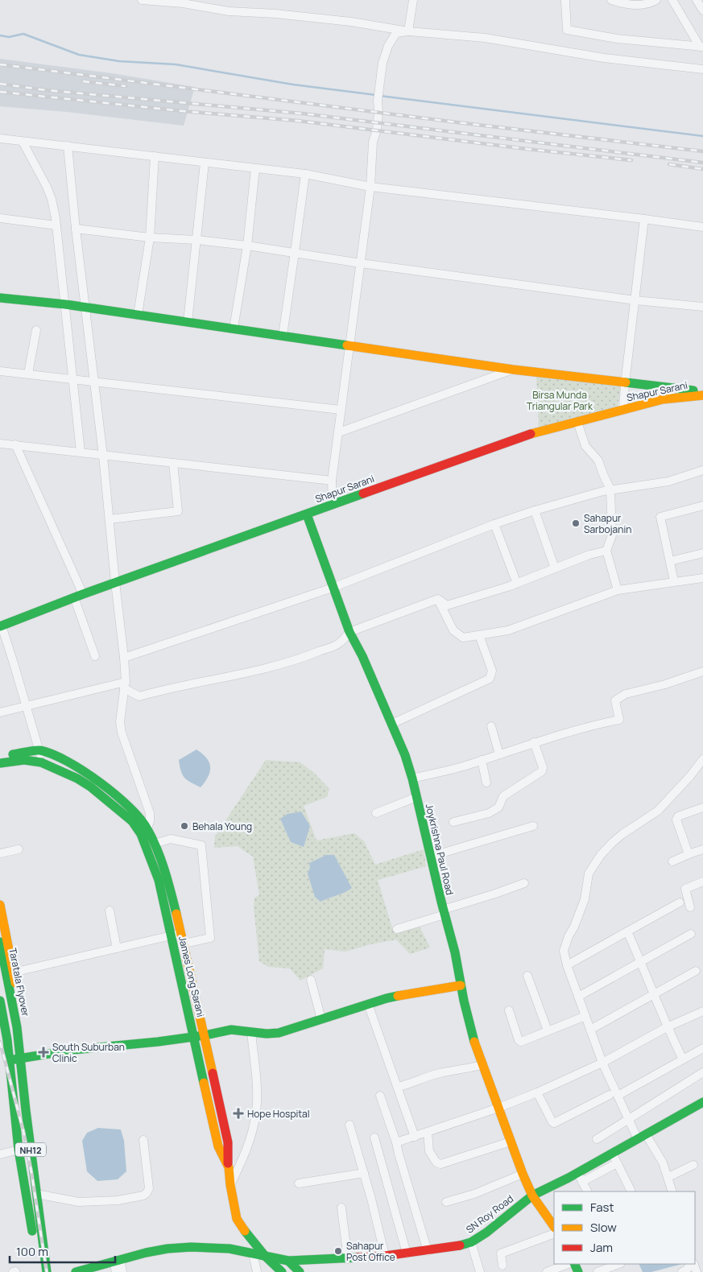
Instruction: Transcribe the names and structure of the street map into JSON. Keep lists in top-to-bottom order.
{
  "streets": {
    "main road": [
      "Shapur Sarani",
      "Joykrishna Paul Road",
      "James Long Sarani",
      "Taratala Flyover",
      "NH12",
      "SN Roy Road"
    ]
  },
  "crossings": [
    ["Shapur Sarani", "Joykrishna Paul Road"],
    ["Joykrishna Paul Road", "SN Roy Road"],
    ["James Long Sarani", "SN Roy Road"],
    ["Taratala Flyover", "NH12"]
  ],
  "parks": ["Birsa Munda Triangular Park"],
  "places": {
    "other": ["Sahapur Sarbojanin", "Behala Young", "Sahapur Post Office"],
    "health": ["South Suburban Clinic", "Hope Hospital"]
  },
  "legend": ["Fast", "Slow", "Jam"],
  "scale_bar": "100 m"
}
